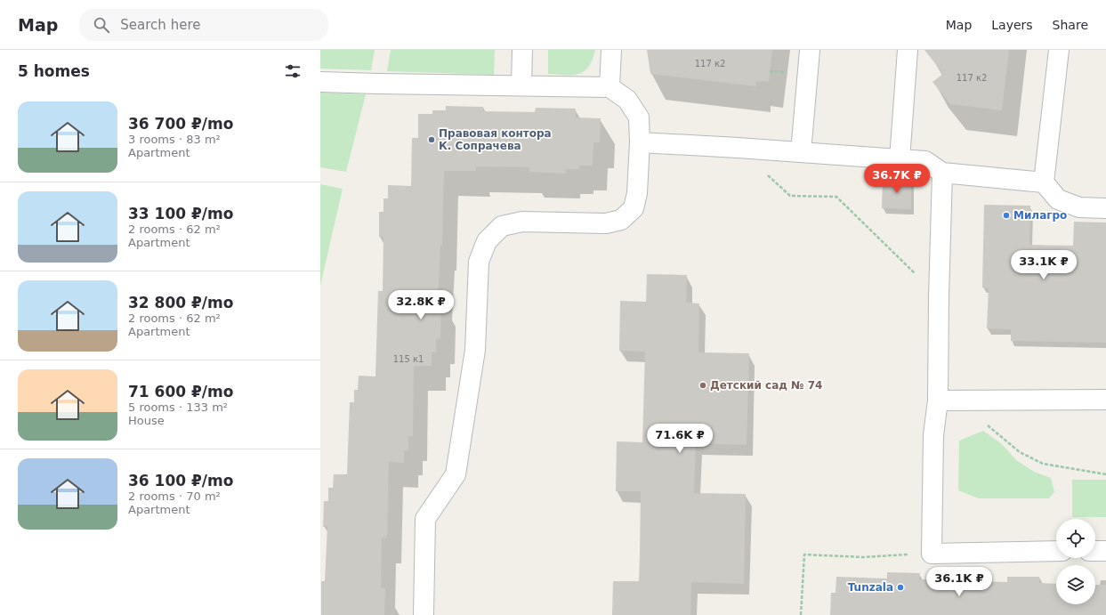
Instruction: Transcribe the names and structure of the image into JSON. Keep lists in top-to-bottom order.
{
  "places": [
    "Правовая контора К. Сопрачева",
    "Милагро",
    "Детский сад № 74",
    "Tunzala"
  ],
  "house_numbers": ["117 к2", "117 к2", "115 к1"],
  "page": {
    "header": "Map",
    "search": "Search here",
    "nav": ["Map", "Layers", "Share"],
    "heading": "5 homes",
    "list": [
      {
        "name": "36 700 ₽/mo",
        "note": "3 rooms · 83 m² · Apartment"
      },
      {
        "name": "33 100 ₽/mo",
        "note": "2 rooms · 62 m² · Apartment"
      },
      {
        "name": "32 800 ₽/mo",
        "note": "2 rooms · 62 m² · Apartment"
      },
      {
        "name": "71 600 ₽/mo",
        "note": "5 rooms · 133 m² · House"
      },
      {
        "name": "36 100 ₽/mo",
        "note": "2 rooms · 70 m² · Apartment"
      }
    ],
    "price": [
      "36.7K ₽",
      "33.1K ₽",
      "32.8K ₽",
      "71.6K ₽",
      "36.1K ₽"
    ]
  }
}
